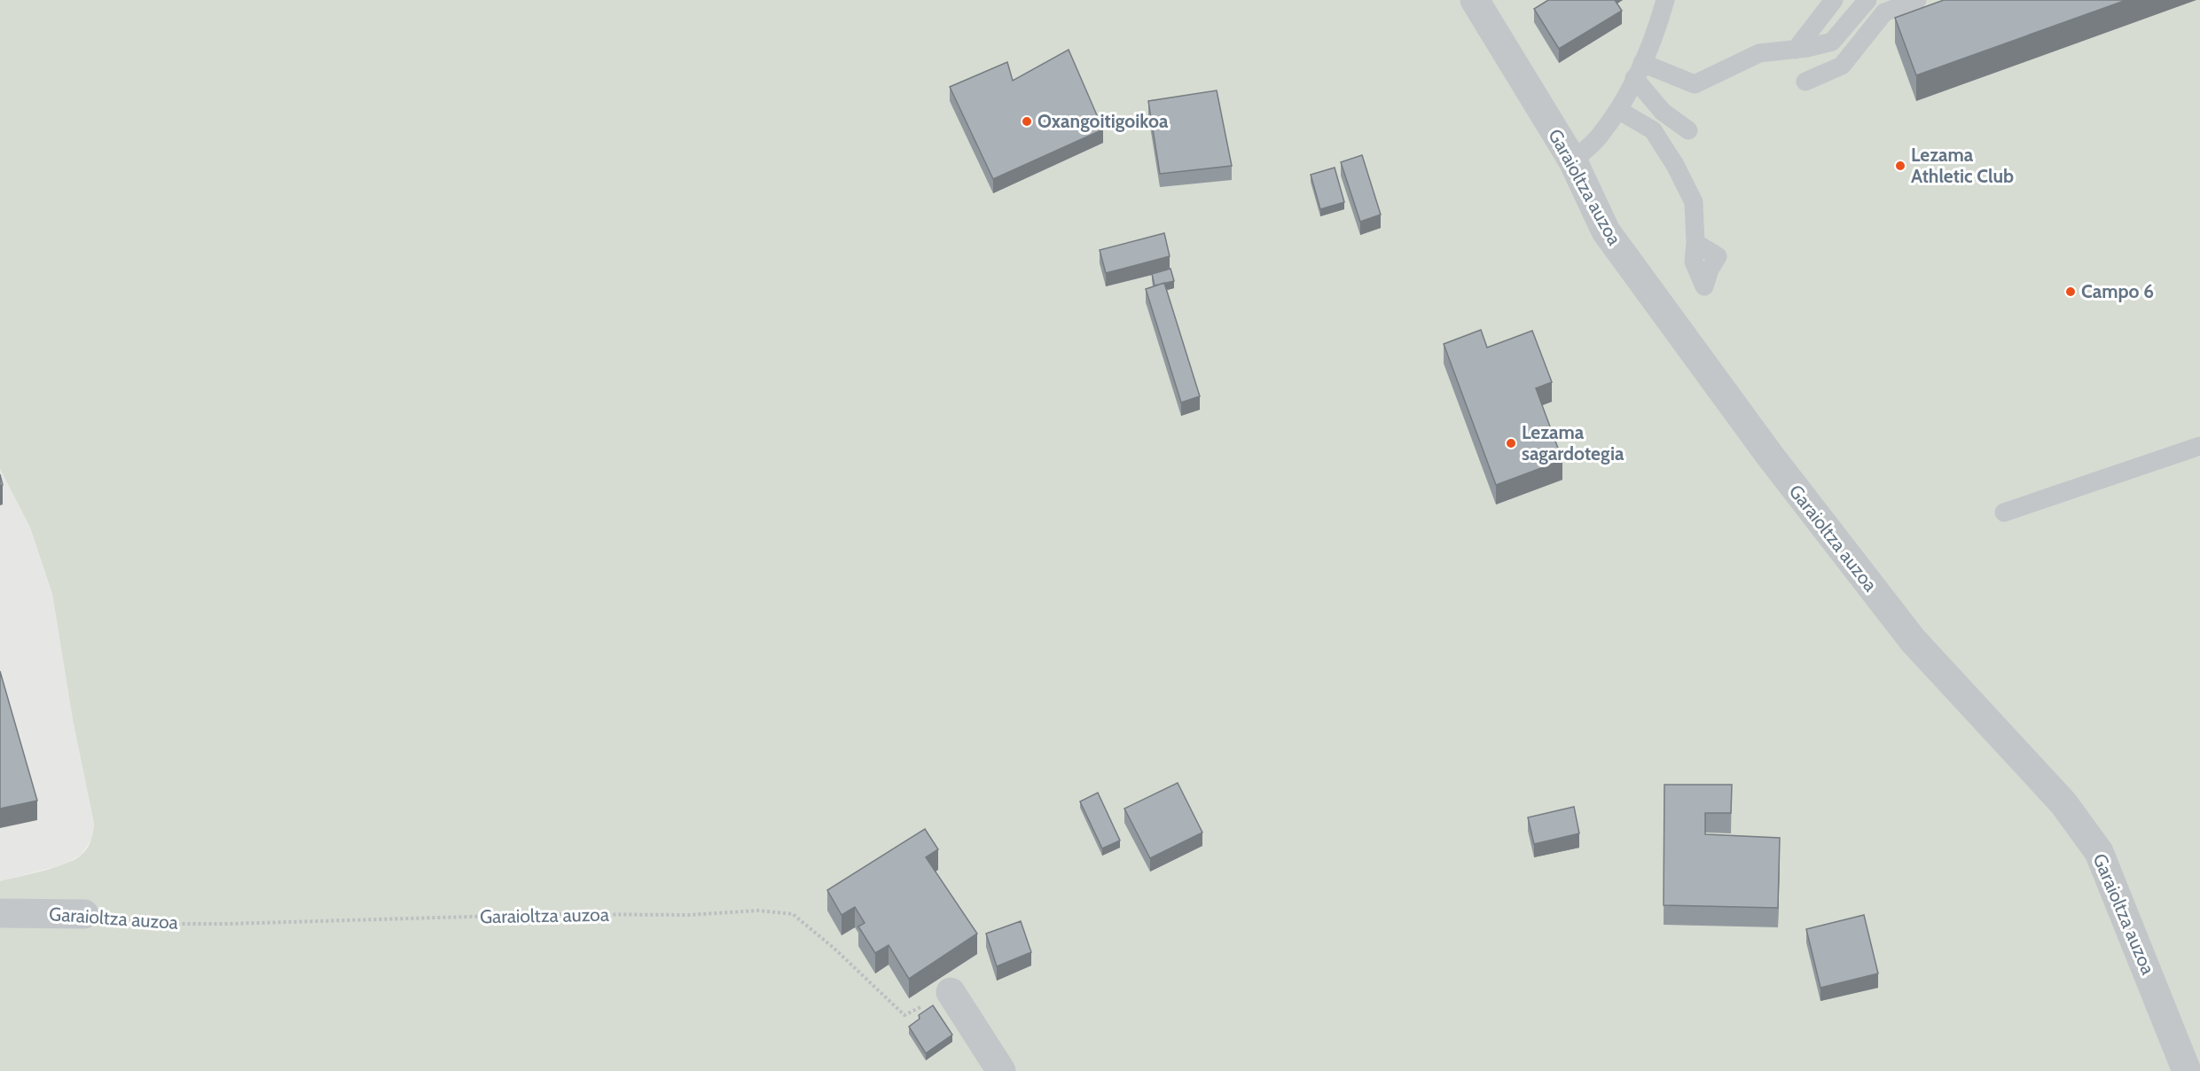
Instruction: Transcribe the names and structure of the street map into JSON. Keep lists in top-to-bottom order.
{
  "streets": {
    "street": ["Garaioltza auzoa"]
  },
  "places": [
    "Oxangoitigoikoa",
    "Lezama Athletic Club",
    "Campo 6",
    "Lezama sagardotegia"
  ]
}
